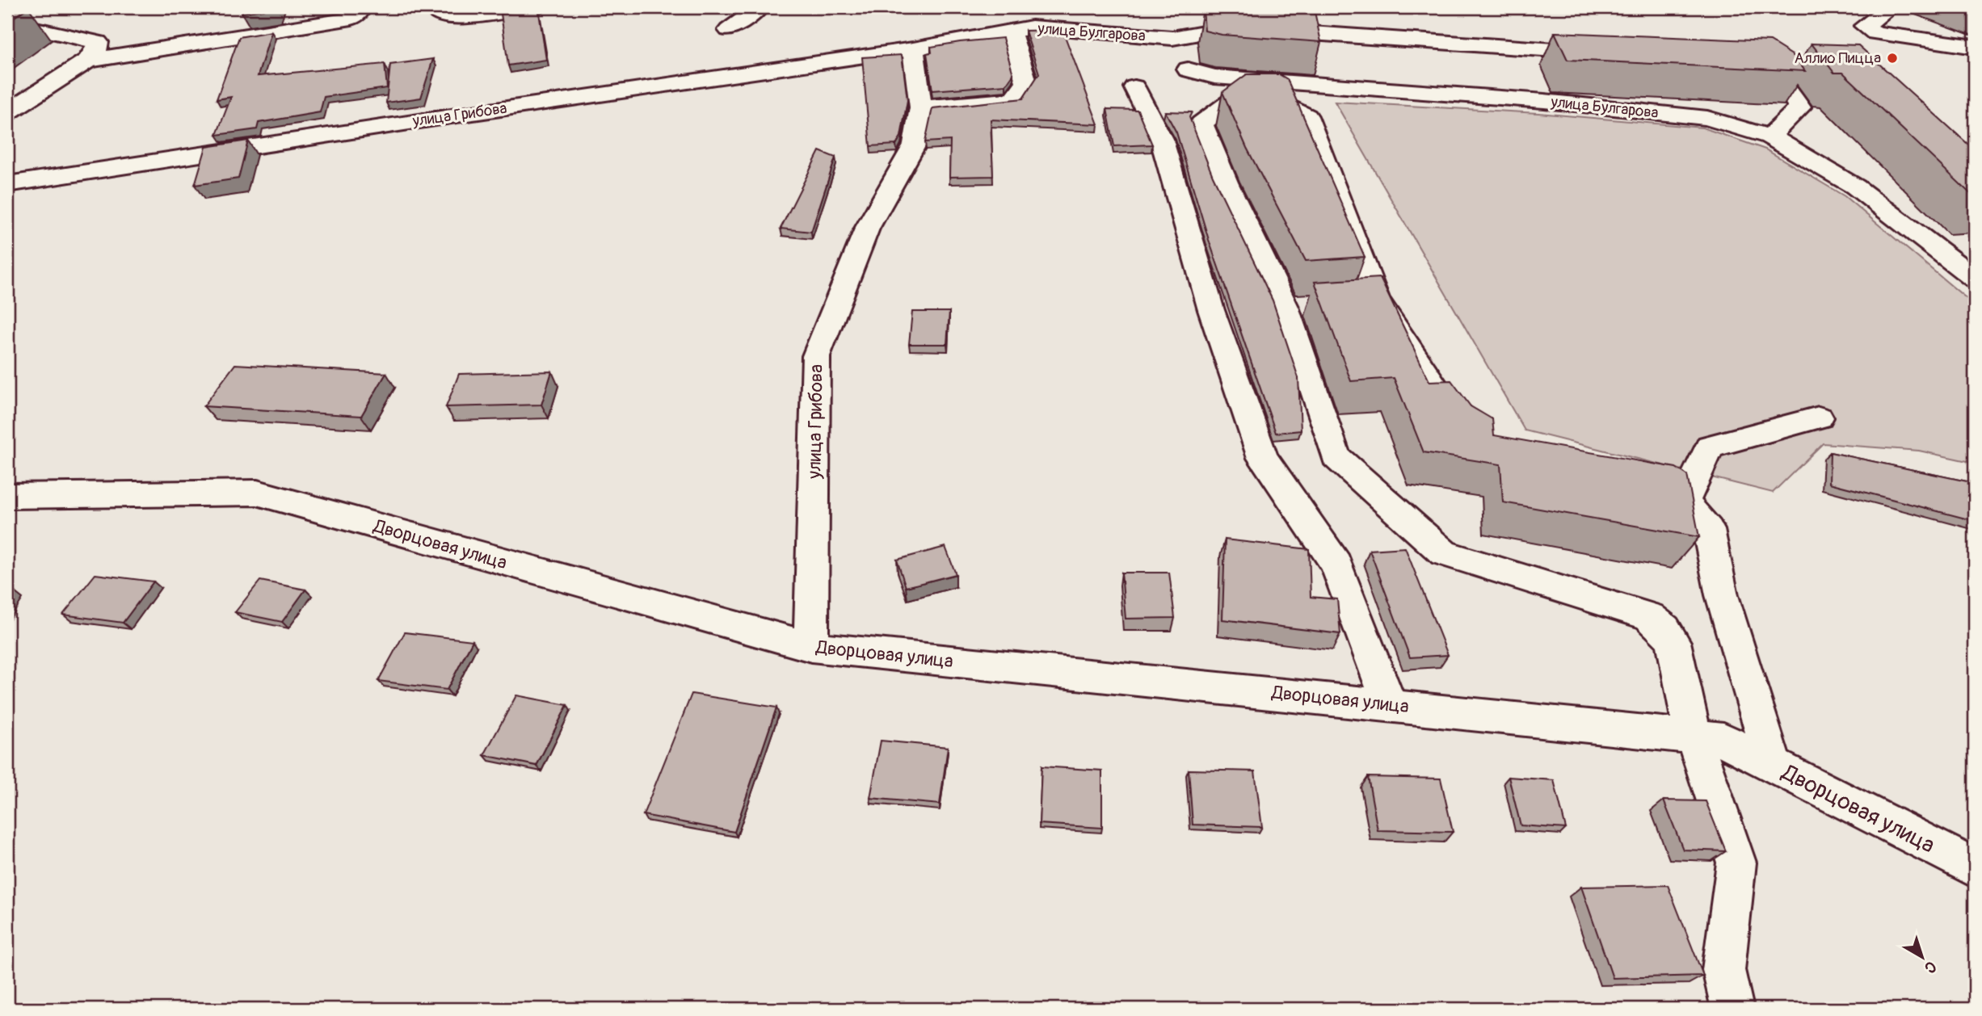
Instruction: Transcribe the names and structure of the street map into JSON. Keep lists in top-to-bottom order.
{
  "streets": {
    "street": ["улица Булгарова", "улица Грибова", "Дворцовая улица"]
  },
  "crossings": [
    ["улица Булгарова", "улица Грибова"],
    ["улица Грибова", "Дворцовая улица"]
  ],
  "places": ["Аллио Пицца"],
  "north": "bottom right"
}
